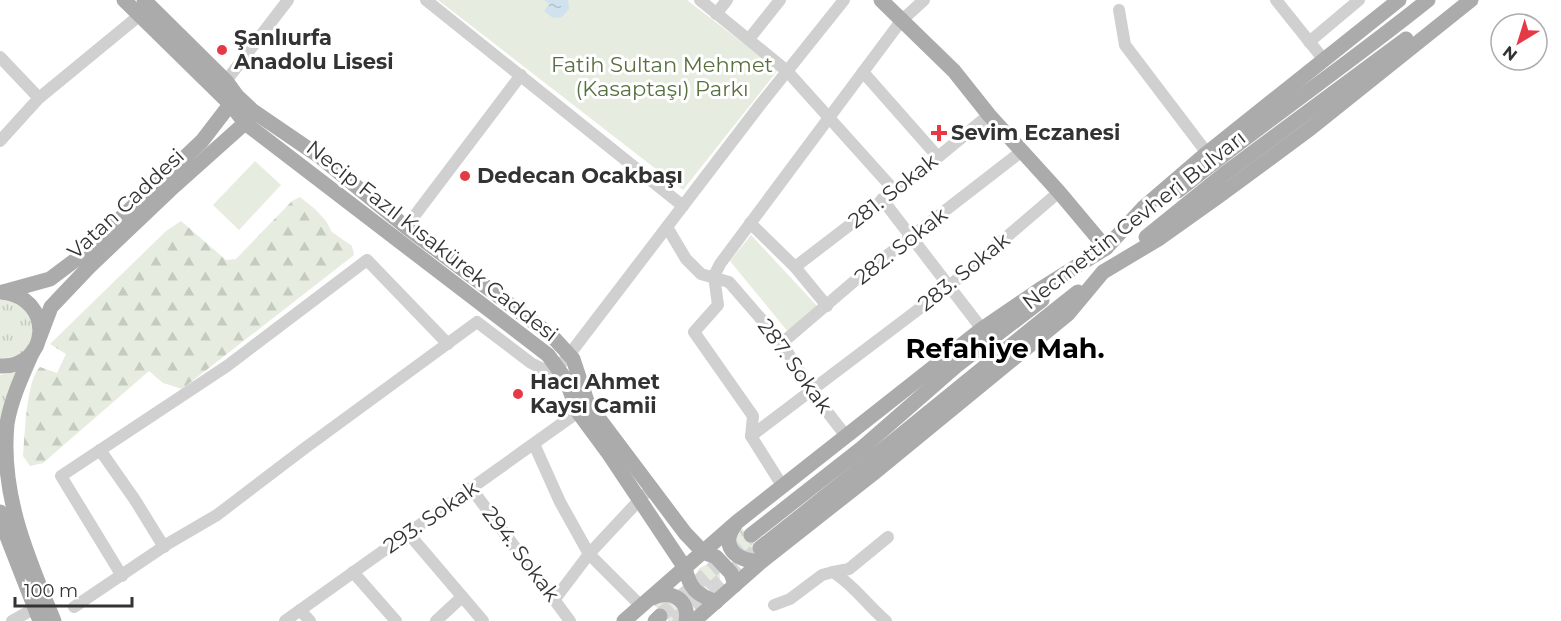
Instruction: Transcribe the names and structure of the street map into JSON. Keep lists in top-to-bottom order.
{
  "streets": {
    "main road": ["Vatan Caddesi", "Necmettin Cevheri Bulvarı", "Necip Fazıl Kısakürek Caddesi"],
    "street": [
      "281. Sokak",
      "282. Sokak",
      "283. Sokak",
      "287. Sokak",
      "293. Sokak",
      "294. Sokak"
    ]
  },
  "crossings": [
    ["Vatan Caddesi", "Necip Fazıl Kısakürek Caddesi"],
    ["Necmettin Cevheri Bulvarı", "Necip Fazıl Kısakürek Caddesi"],
    ["Necip Fazıl Kısakürek Caddesi", "293. Sokak"],
    ["282. Sokak", "287. Sokak"],
    ["283. Sokak", "287. Sokak"],
    ["293. Sokak", "294. Sokak"]
  ],
  "districts": ["Refahiye Mah."],
  "parks": ["Fatih Sultan Mehmet (Kasaptaşı) Parkı"],
  "places": {
    "other": ["Şanlıurfa Anadolu Lisesi", "Dedecan Ocakbaşı", "Hacı Ahmet Kaysı Camii"],
    "health": ["Sevim Eczanesi"]
  },
  "scale_bar": "100 m",
  "north": "bottom left"
}
